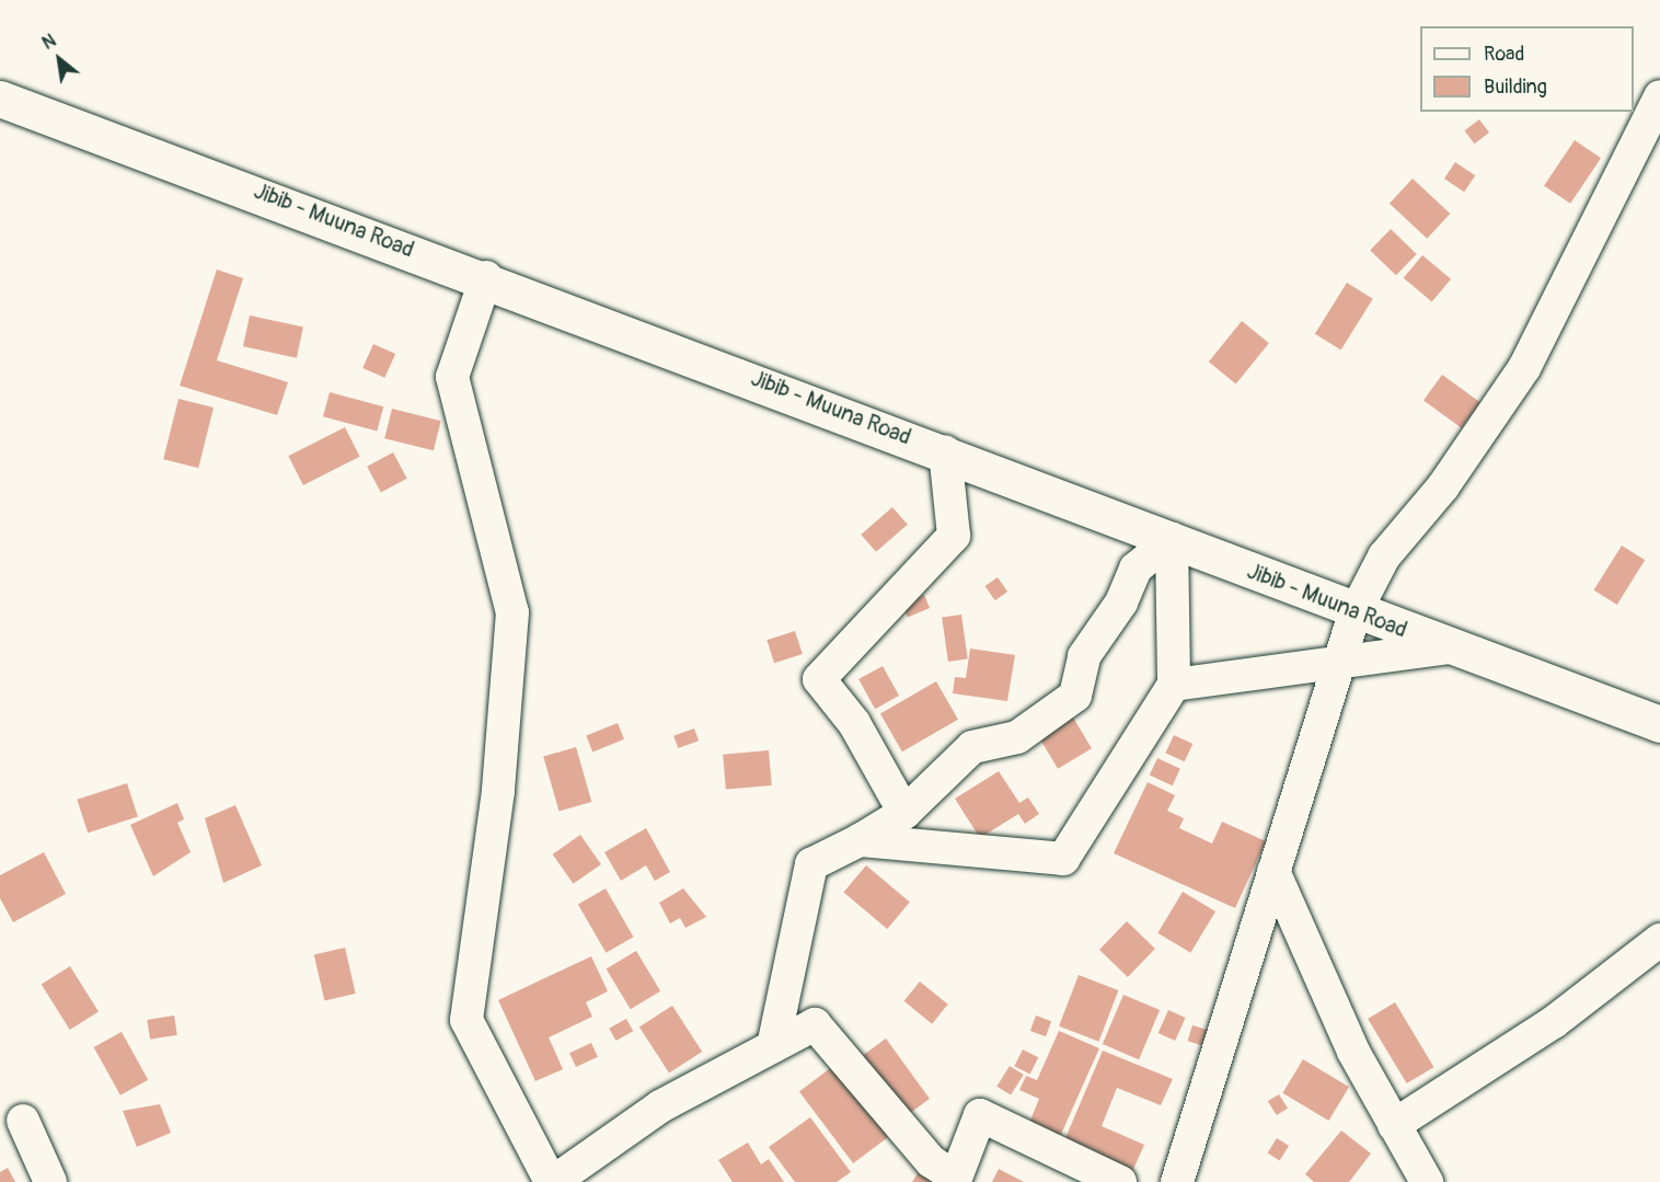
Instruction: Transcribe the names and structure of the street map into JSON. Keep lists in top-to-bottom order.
{
  "streets": {
    "street": ["Jibib - Muuna Road"]
  },
  "legend": ["Road", "Building"],
  "north": "top left"
}
